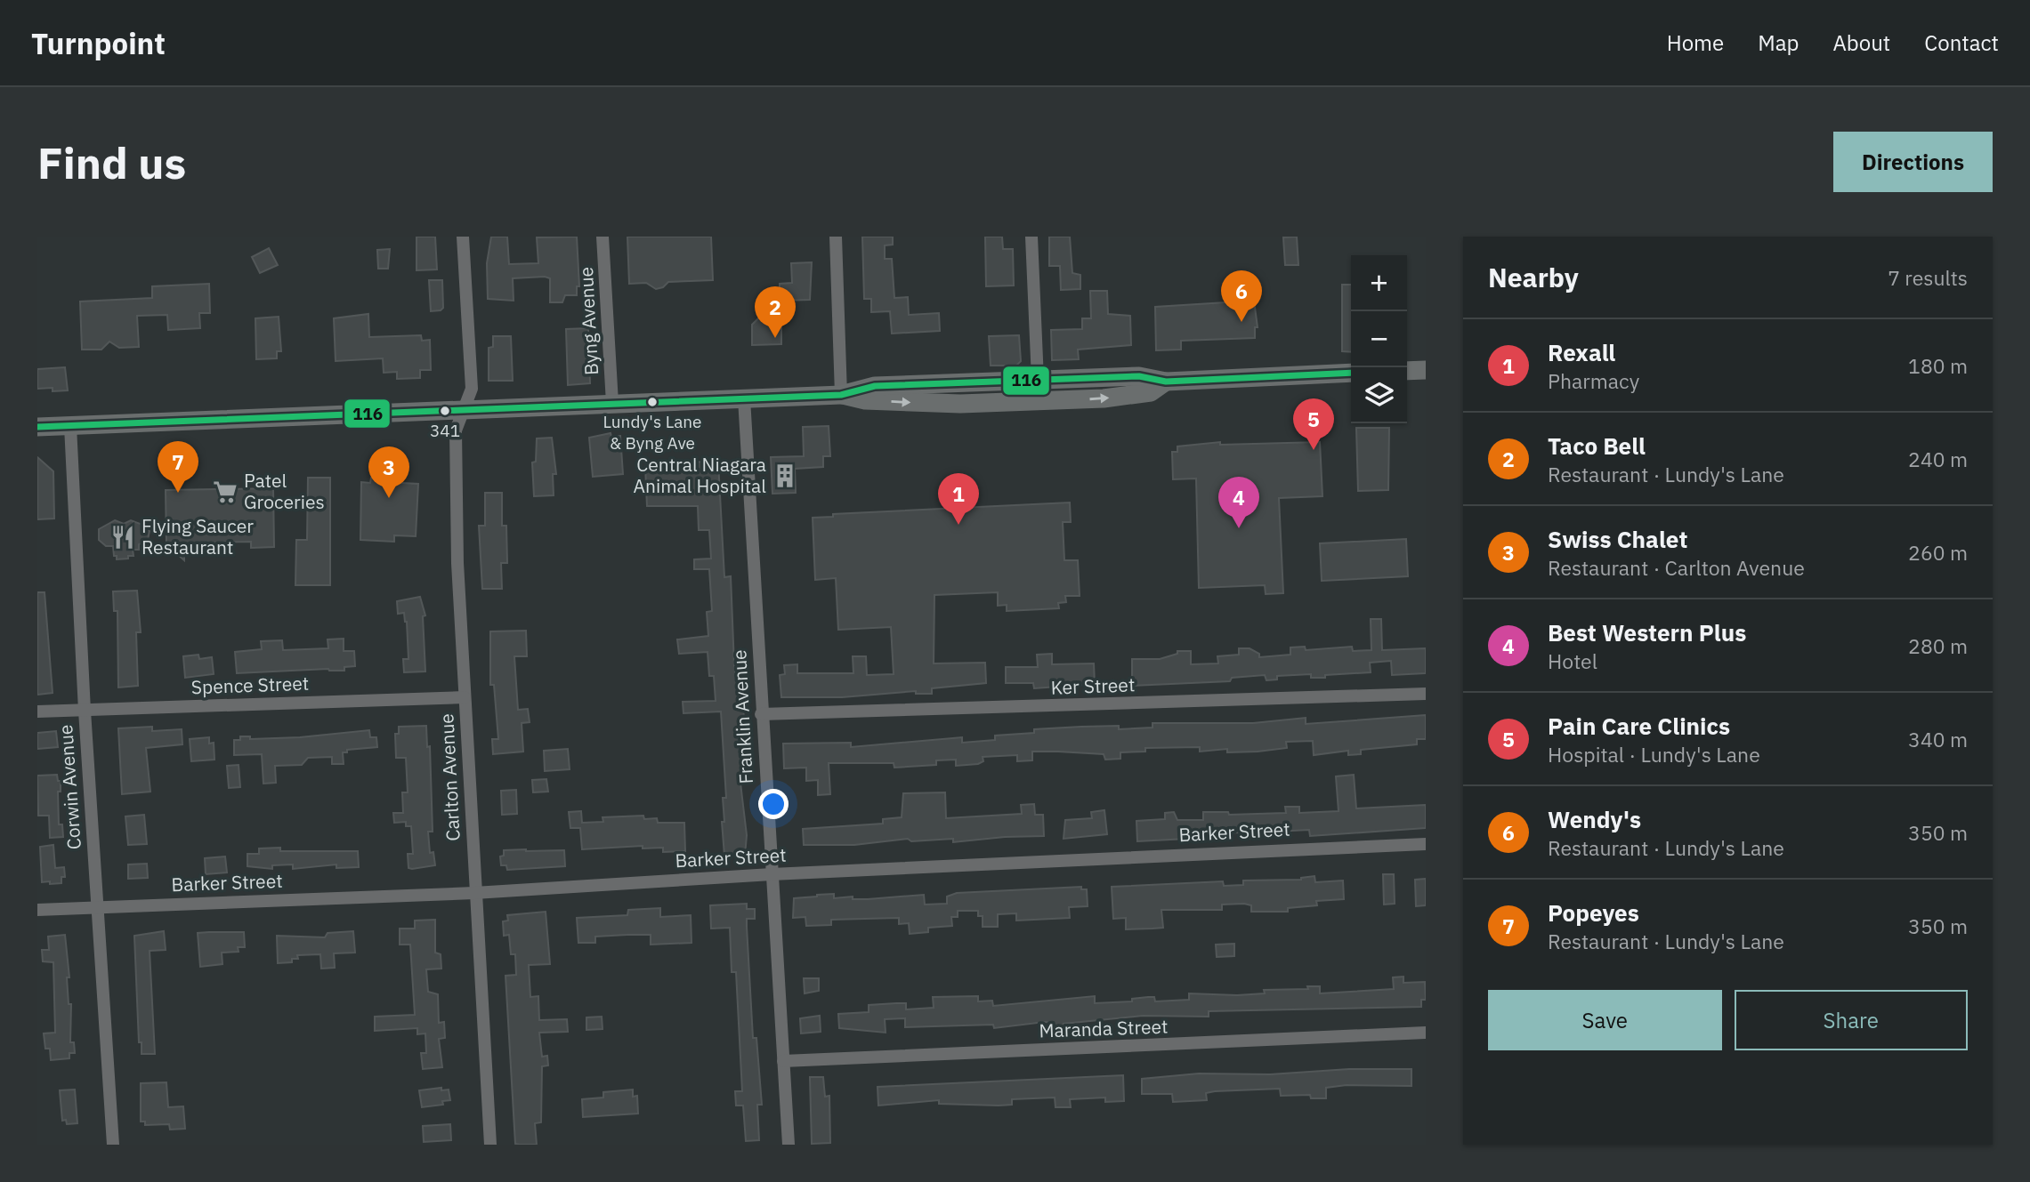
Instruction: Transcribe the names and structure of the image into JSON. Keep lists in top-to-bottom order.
{
  "streets": {
    "street": [
      "Byng Avenue",
      "Spence Street",
      "Ker Street",
      "Franklin Avenue",
      "Carlton Avenue",
      "Corwin Avenue",
      "Barker Street",
      "Maranda Street"
    ]
  },
  "crossings": [
    ["Spence Street", "Carlton Avenue"],
    ["Spence Street", "Corwin Avenue"],
    ["Ker Street", "Franklin Avenue"],
    ["Franklin Avenue", "Barker Street"],
    ["Franklin Avenue", "Maranda Street"],
    ["Carlton Avenue", "Barker Street"],
    ["Corwin Avenue", "Barker Street"]
  ],
  "places": {
    "other": ["Lundy's Lane & Byng Ave", "341"],
    "building": ["Central Niagara Animal Hospital"],
    "supermarket": ["Patel Groceries"],
    "restaurant": ["Flying Saucer Restaurant"]
  },
  "lines": ["transit line 116"],
  "page": {
    "header": "Turnpoint",
    "nav": [
      "Home",
      "Map",
      "About",
      "Contact"
    ],
    "buttons": [
      "Directions",
      ["Save", "Share"]
    ],
    "title": "Find us",
    "heading": ["Nearby", "7 results"],
    "map_buttons": ["+", "−"],
    "pins": [
      "6",
      "2",
      "5",
      "7",
      "3",
      "1",
      "4"
    ],
    "list": [
      {
        "mark": "1",
        "name": "Rexall",
        "note": "Pharmacy",
        "value": "180 m"
      },
      {
        "mark": "2",
        "name": "Taco Bell",
        "note": "Restaurant · Lundy's Lane",
        "value": "240 m"
      },
      {
        "mark": "3",
        "name": "Swiss Chalet",
        "note": "Restaurant · Carlton Avenue",
        "value": "260 m"
      },
      {
        "mark": "4",
        "name": "Best Western Plus",
        "note": "Hotel",
        "value": "280 m"
      },
      {
        "mark": "5",
        "name": "Pain Care Clinics",
        "note": "Hospital · Lundy's Lane",
        "value": "340 m"
      },
      {
        "mark": "6",
        "name": "Wendy's",
        "note": "Restaurant · Lundy's Lane",
        "value": "350 m"
      },
      {
        "mark": "7",
        "name": "Popeyes",
        "note": "Restaurant · Lundy's Lane",
        "value": "350 m"
      }
    ]
  }
}
